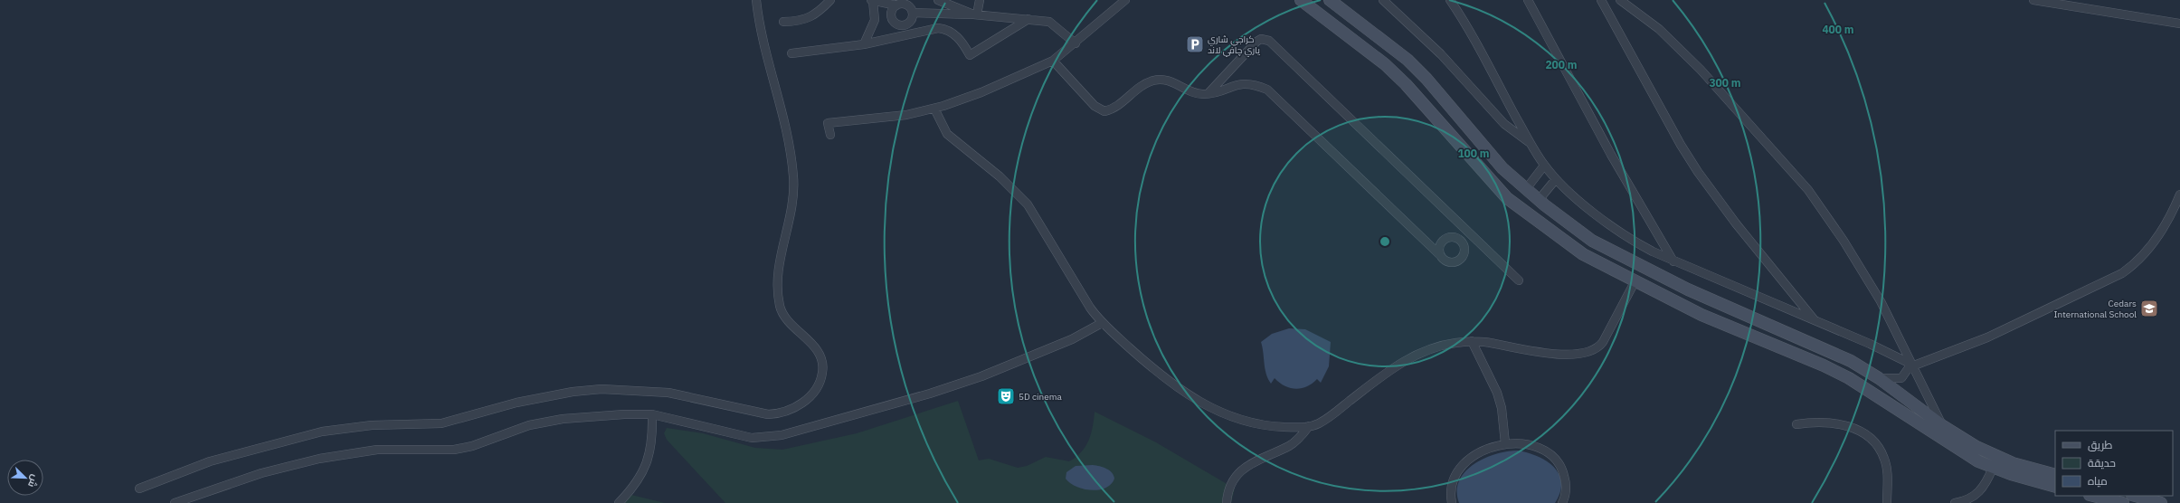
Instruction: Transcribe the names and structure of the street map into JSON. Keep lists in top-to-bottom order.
{
  "places": {
    "parking": ["كراجي شاري ياري چافي لاند"],
    "school or university": ["Cedars International School"],
    "theatre": ["5D cinema"]
  },
  "legend": ["طريق", "حديقة", "مياه"],
  "north": "bottom right",
  "rings": [
    "400 m",
    "200 m",
    "300 m",
    "100 m"
  ]
}
